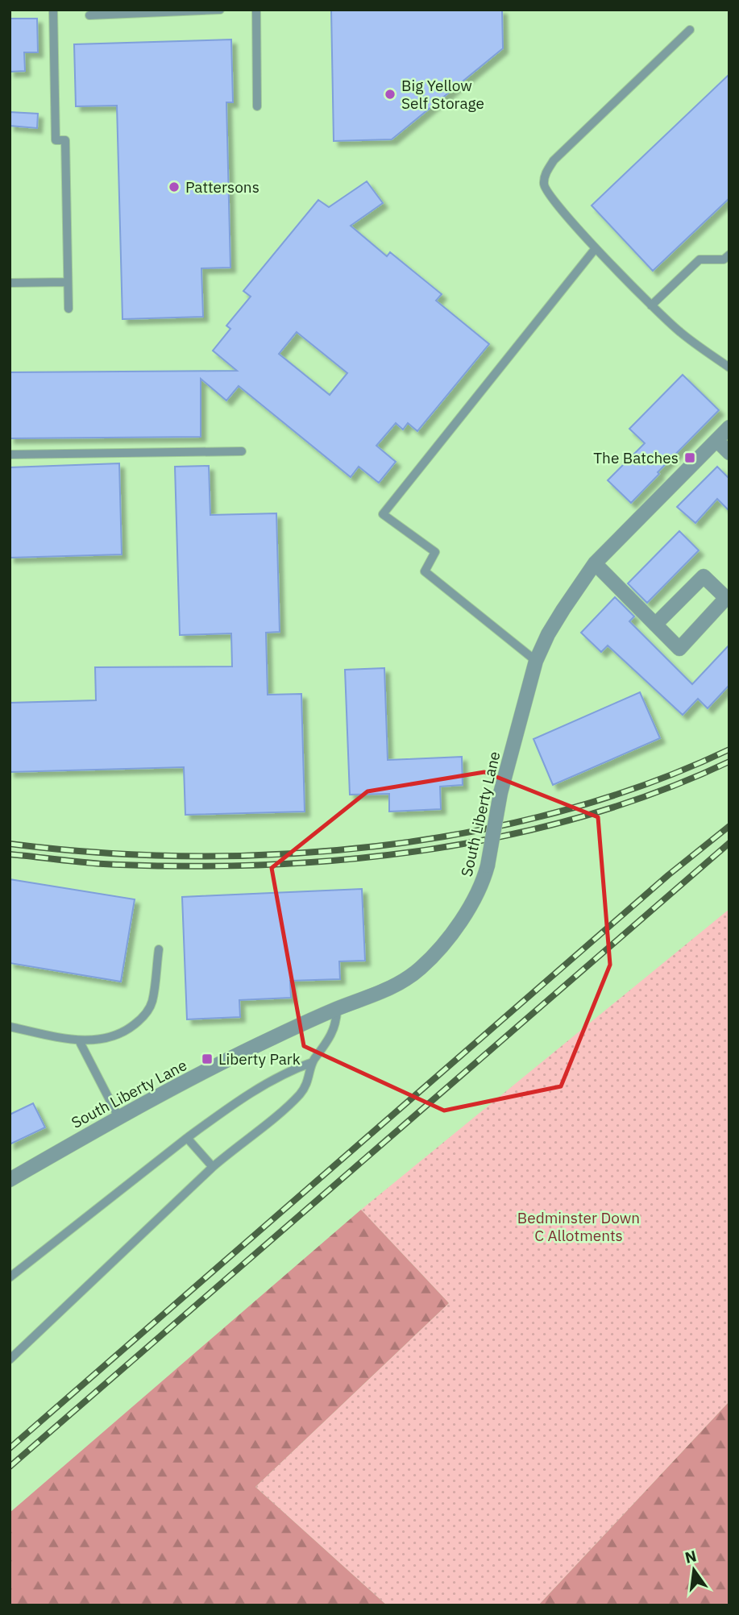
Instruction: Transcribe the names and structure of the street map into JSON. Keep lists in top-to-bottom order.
{
  "streets": {
    "street": ["South Liberty Lane"]
  },
  "parks": ["Bedminster Down C Allotments"],
  "places": {
    "other": ["Big Yellow Self Storage", "Pattersons"],
    "transit": ["The Batches", "Liberty Park"]
  },
  "north": "top"
}
